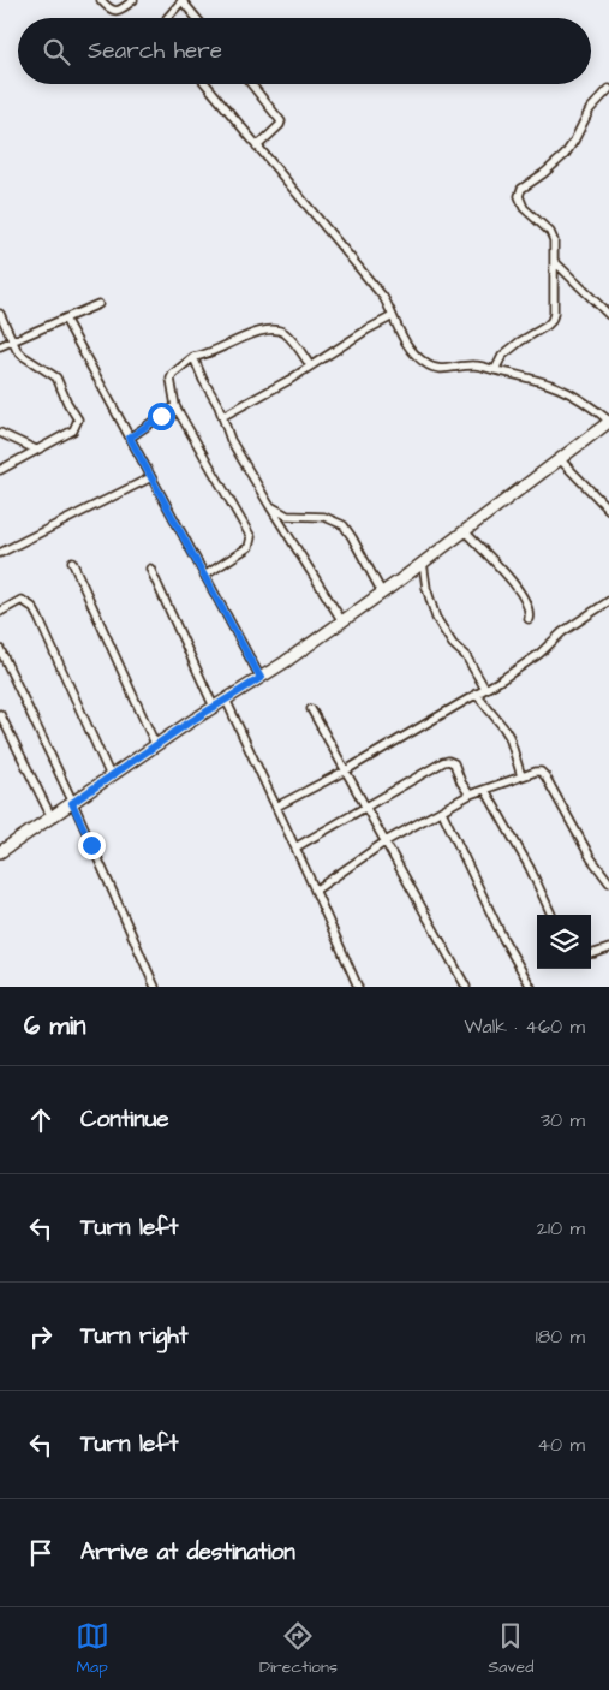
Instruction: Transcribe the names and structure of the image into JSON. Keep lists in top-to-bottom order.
{
  "page": {
    "search": "Search here",
    "heading": ["6 min", "Walk · 460 m"],
    "list": [
      ["Continue", "30 m"],
      ["Turn left", "210 m"],
      ["Turn right", "180 m"],
      ["Turn left", "40 m"],
      "Arrive at destination"
    ],
    "nav": ["Map", "Directions", "Saved"]
  }
}
